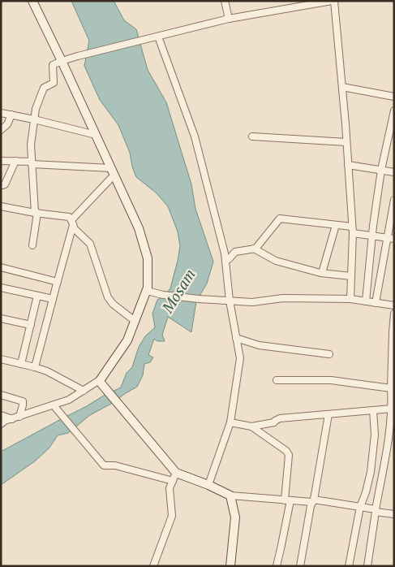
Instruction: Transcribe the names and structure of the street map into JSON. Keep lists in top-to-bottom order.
{
  "water": ["Mosam"]
}
